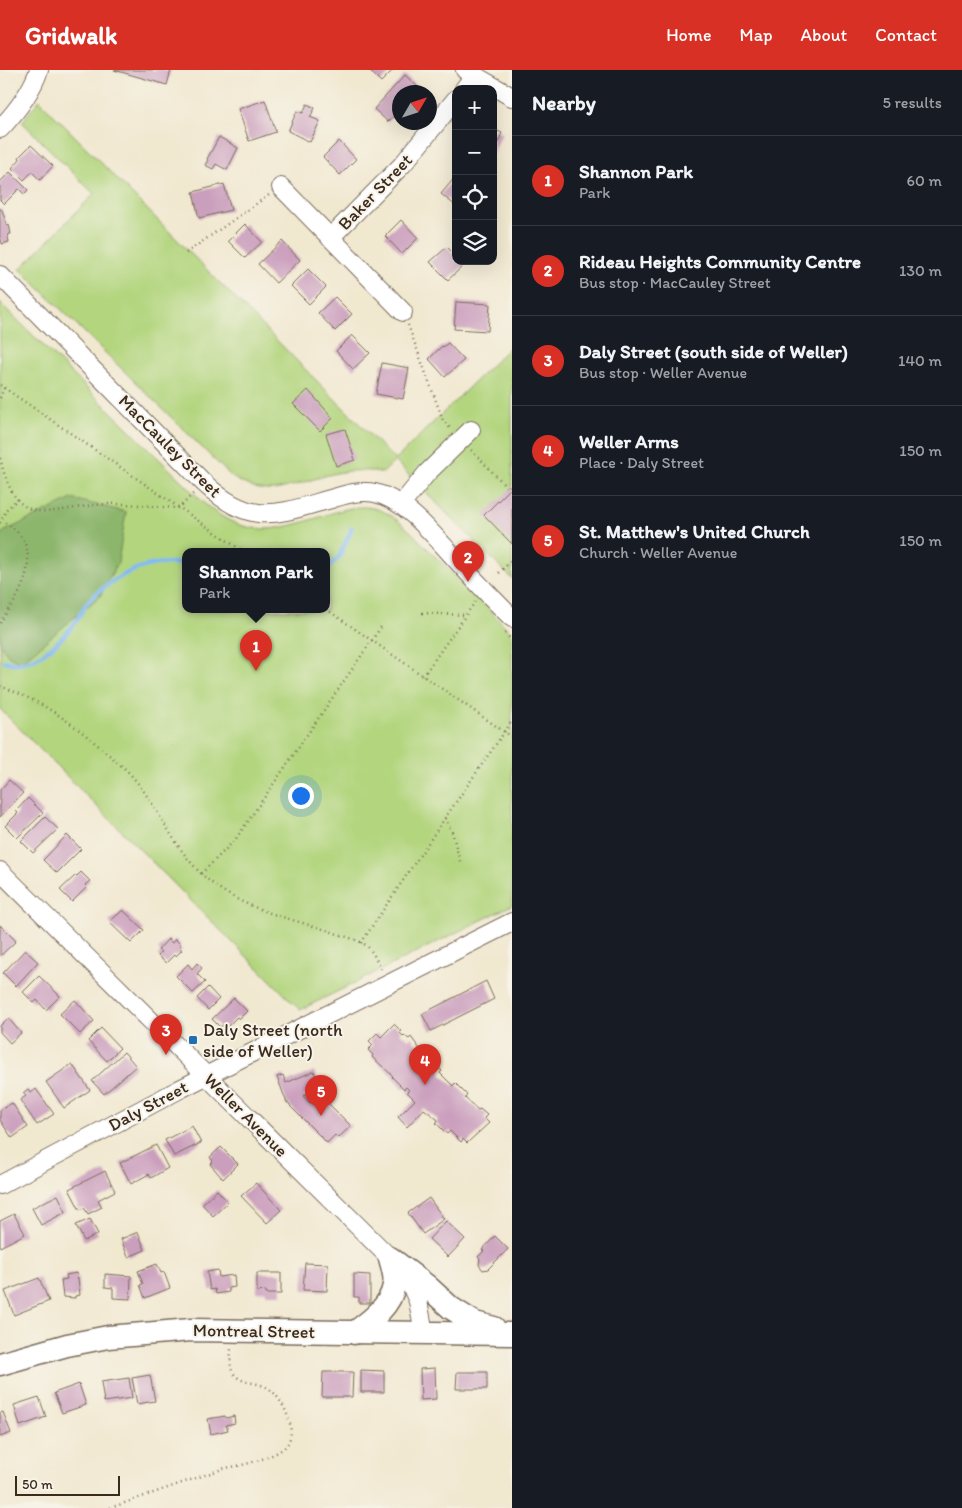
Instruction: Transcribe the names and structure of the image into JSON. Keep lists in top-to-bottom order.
{
  "streets": {
    "main road": ["Montreal Street"],
    "street": [
      "Baker Street",
      "MacCauley Street",
      "Daly Street",
      "Weller Avenue"
    ]
  },
  "crossings": [
    ["Daly Street", "Weller Avenue"],
    ["Weller Avenue", "Montreal Street"]
  ],
  "places": {
    "transit": ["Daly Street (north side of Weller)"]
  },
  "scale_bar": "50 m",
  "north": "top right",
  "page": {
    "header": "Gridwalk",
    "nav": [
      "Home",
      "Map",
      "About",
      "Contact"
    ],
    "heading": ["Nearby", "5 results"],
    "map_buttons": ["+", "−"],
    "list": [
      {
        "mark": "1",
        "name": "Shannon Park",
        "note": "Park",
        "value": "60 m"
      },
      {
        "mark": "2",
        "name": "Rideau Heights Community Centre",
        "note": "Bus stop · MacCauley Street",
        "value": "130 m"
      },
      {
        "mark": "3",
        "name": "Daly Street (south side of Weller)",
        "note": "Bus stop · Weller Avenue",
        "value": "140 m"
      },
      {
        "mark": "4",
        "name": "Weller Arms",
        "note": "Place · Daly Street",
        "value": "150 m"
      },
      {
        "mark": "5",
        "name": "St. Matthew's United Church",
        "note": "Church · Weller Avenue",
        "value": "150 m"
      }
    ],
    "pins": [
      "2",
      "1",
      "3",
      "4",
      "5"
    ],
    "popup": ["Shannon Park", "Park"],
    "scale": "50 m"
  }
}
